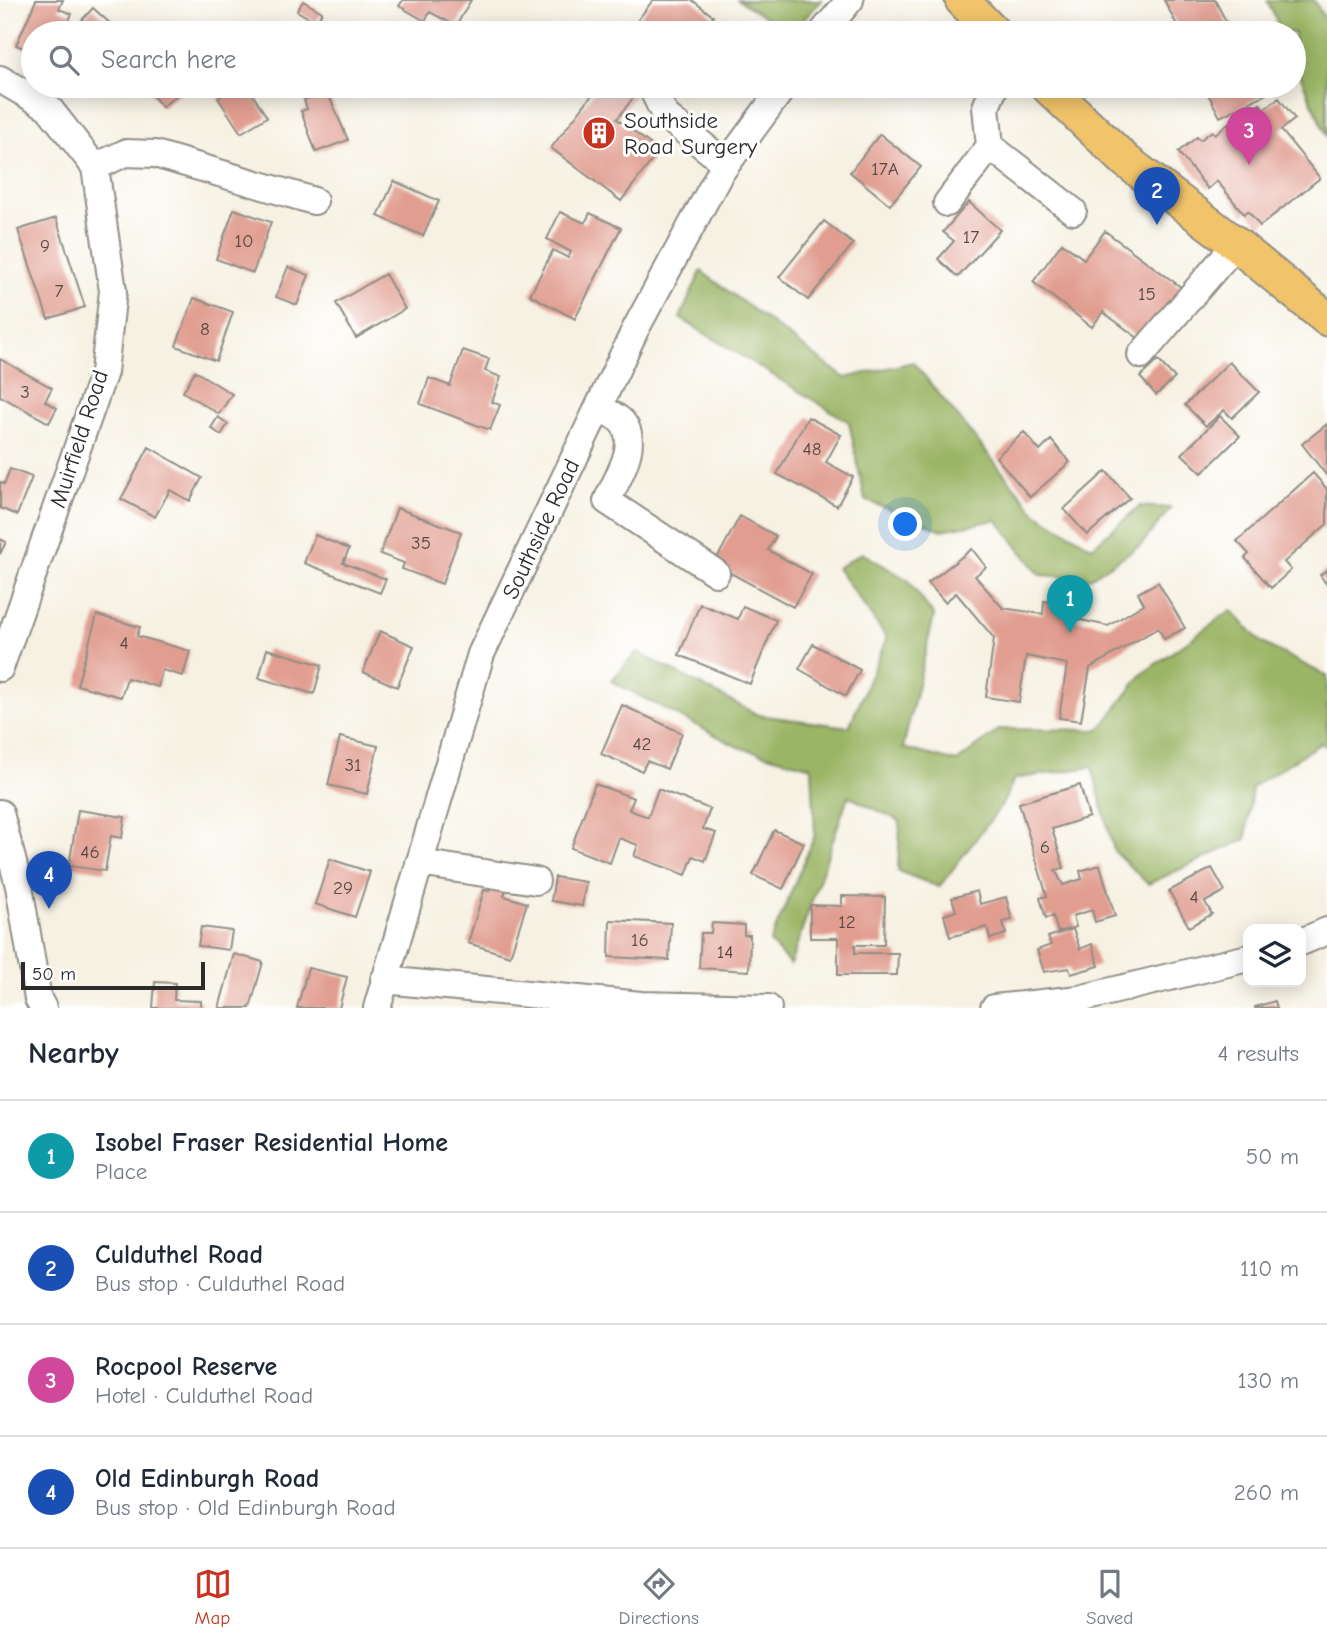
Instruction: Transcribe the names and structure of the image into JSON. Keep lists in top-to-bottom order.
{
  "streets": {
    "street": ["Muirfield Road", "Southside Road"]
  },
  "places": {
    "building": ["Southside Road Surgery"]
  },
  "house_numbers": [
    "17A",
    "17",
    "10",
    "9",
    "7",
    "15",
    "8",
    "3",
    "48",
    "35",
    "4",
    "42",
    "31",
    "6",
    "46",
    "29",
    "4",
    "12",
    "16",
    "14"
  ],
  "scale_bar": "50 m",
  "page": {
    "search": "Search here",
    "pins": [
      "3",
      "2",
      "1",
      "4"
    ],
    "scale": "50 m",
    "heading": ["Nearby", "4 results"],
    "list": [
      {
        "mark": "1",
        "name": "Isobel Fraser Residential Home",
        "note": "Place",
        "value": "50 m"
      },
      {
        "mark": "2",
        "name": "Culduthel Road",
        "note": "Bus stop · Culduthel Road",
        "value": "110 m"
      },
      {
        "mark": "3",
        "name": "Rocpool Reserve",
        "note": "Hotel · Culduthel Road",
        "value": "130 m"
      },
      {
        "mark": "4",
        "name": "Old Edinburgh Road",
        "note": "Bus stop · Old Edinburgh Road",
        "value": "260 m"
      }
    ],
    "nav": ["Map", "Directions", "Saved"]
  }
}
